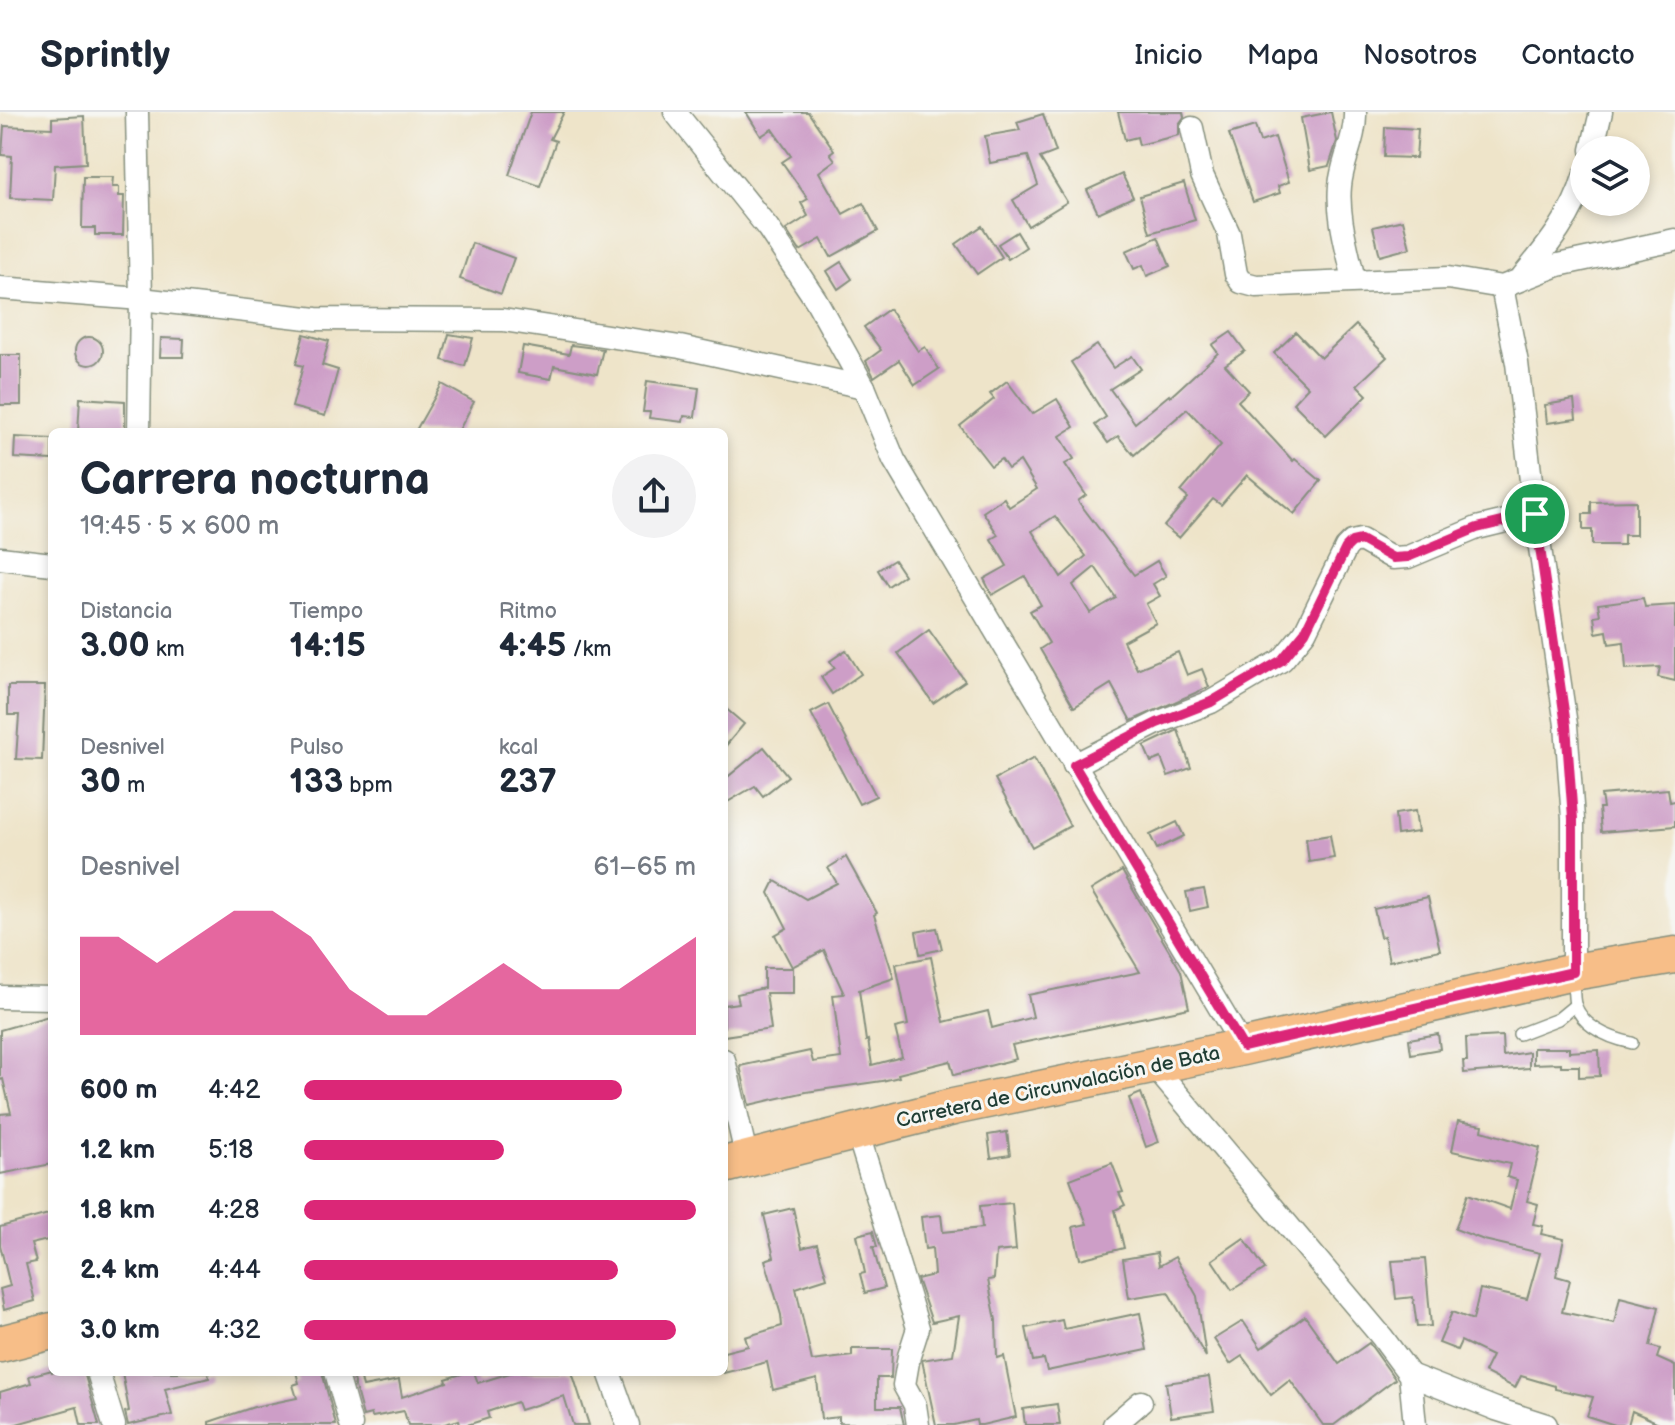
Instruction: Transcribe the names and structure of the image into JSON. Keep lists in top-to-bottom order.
{
  "streets": {
    "main road": ["Carretera de Circunvalación de Bata"]
  },
  "page": {
    "header": "Sprintly",
    "nav": [
      "Inicio",
      "Mapa",
      "Nosotros",
      "Contacto"
    ],
    "heading": ["Carrera nocturna", "19:45 · 5 × 600 m"],
    "stats": [
      ["Distancia", "3.00 km"],
      ["Tiempo", "14:15"],
      ["Ritmo", "4:45 /km"],
      ["Desnivel", "30 m"],
      ["Pulso", "133 bpm"],
      ["kcal", "237"]
    ],
    "chart": ["Desnivel", "61–65 m"],
    "list": [
      {
        "name": "600 m",
        "note": "4:42"
      },
      {
        "name": "1.2 km",
        "note": "5:18"
      },
      {
        "name": "1.8 km",
        "note": "4:28"
      },
      {
        "name": "2.4 km",
        "note": "4:44"
      },
      {
        "name": "3.0 km",
        "note": "4:32"
      }
    ]
  }
}
